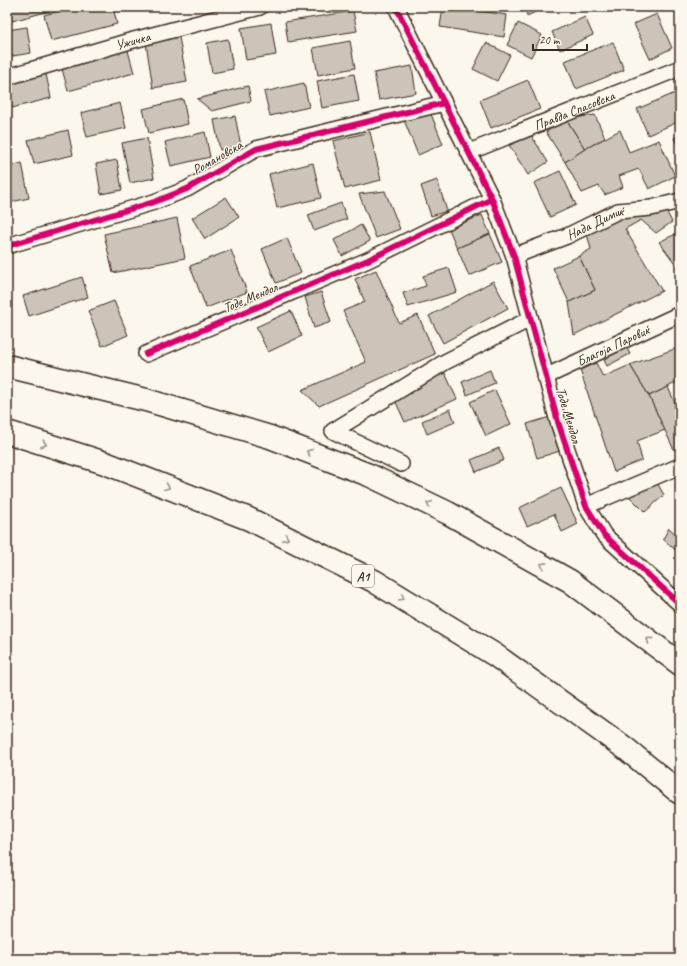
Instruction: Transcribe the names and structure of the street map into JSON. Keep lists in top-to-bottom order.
{
  "streets": {
    "highway": ["A1"],
    "street": [
      "Ужичка",
      "Правда Спасовска",
      "Романовска",
      "Нада Димиќ",
      "Тоде Мендол",
      "Благоја Паровиќ"
    ]
  },
  "crossings": [
    ["Правда Спасовска", "Тоде Мендол"],
    ["Романовска", "Тоде Мендол"],
    ["Нада Димиќ", "Тоде Мендол"],
    ["Тоде Мендол", "Благоја Паровиќ"]
  ],
  "scale_bar": "20 m"
}
